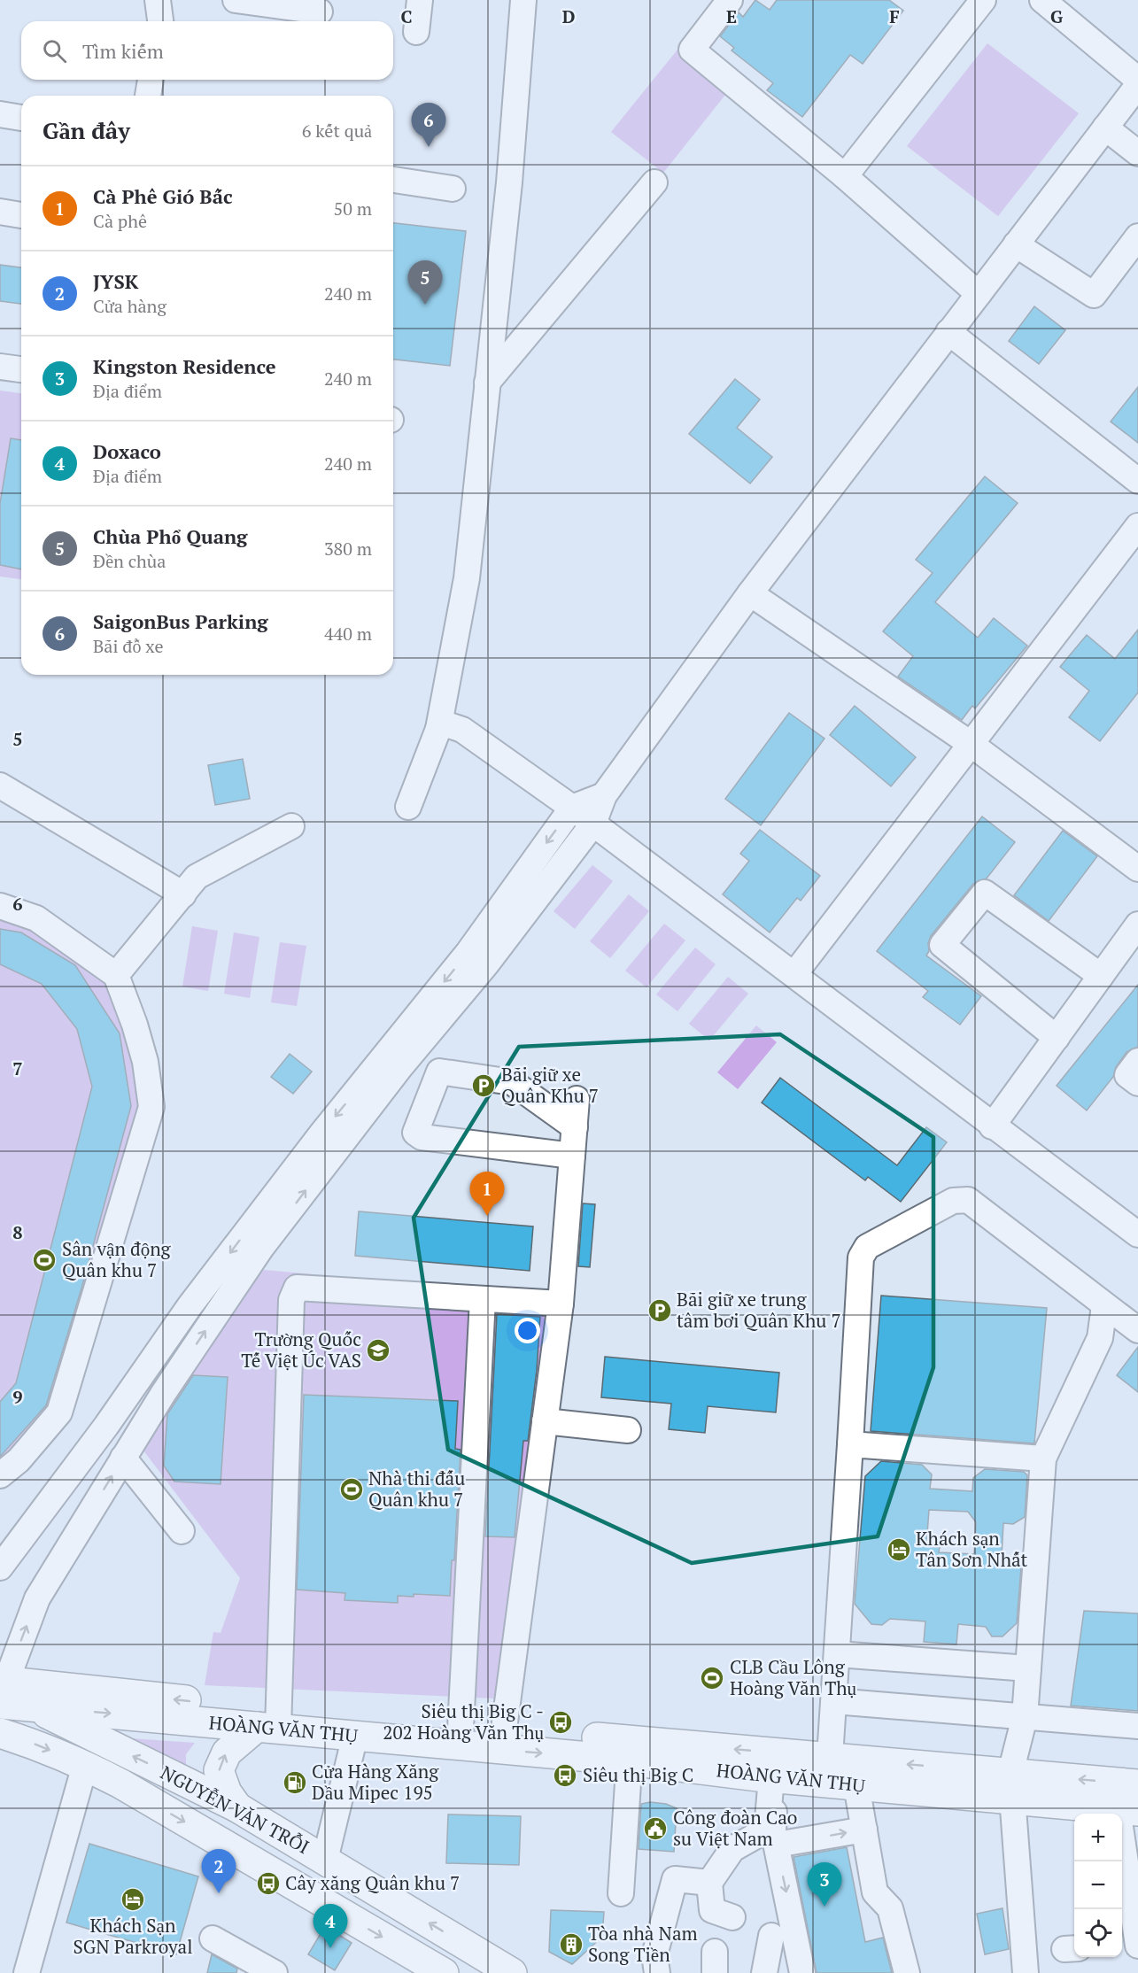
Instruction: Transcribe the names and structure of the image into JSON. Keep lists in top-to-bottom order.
{
  "streets": {
    "main road": ["HOÀNG VĂN THỤ", "NGUYỄN VĂN TRỖI"]
  },
  "crossings": [
    ["HOÀNG VĂN THỤ", "NGUYỄN VĂN TRỖI"]
  ],
  "places": {
    "parking": ["Bãi giữ xe Quân Khu 7", "Bãi giữ xe trung tâm bơi Quân Khu 7"],
    "sports": ["Sân vận động Quân khu 7", "Nhà thi đấu Quân khu 7", "CLB Cầu Lông Hoàng Văn Thụ"],
    "school or university": ["Trường Quốc Tế Việt Úc VAS"],
    "hotel": ["Khách sạn Tân Sơn Nhất", "Khách Sạn SGN Parkroyal"],
    "bus stop": ["Siêu thị Big C - 202 Hoàng Văn Thụ", "Siêu thị Big C", "Cây xăng Quân khu 7"],
    "fuel station": ["Cửa Hàng Xăng Dầu Mipec 195"],
    "public building": ["Công đoàn Cao su Việt Nam"],
    "building": ["Tòa nhà Nam Song Tiền"]
  },
  "page": {
    "search": "Tìm kiếm",
    "heading": ["Gần đây", "6 kết quả"],
    "pins": [
      "6",
      "5",
      "1",
      "2",
      "3",
      "4"
    ],
    "list": [
      {
        "mark": "1",
        "name": "Cà Phê Gió Bấc",
        "note": "Cà phê",
        "value": "50 m"
      },
      {
        "mark": "2",
        "name": "JYSK",
        "note": "Cửa hàng",
        "value": "240 m"
      },
      {
        "mark": "3",
        "name": "Kingston Residence",
        "note": "Địa điểm",
        "value": "240 m"
      },
      {
        "mark": "4",
        "name": "Doxaco",
        "note": "Địa điểm",
        "value": "240 m"
      },
      {
        "mark": "5",
        "name": "Chùa Phổ Quang",
        "note": "Đền chùa",
        "value": "380 m"
      },
      {
        "mark": "6",
        "name": "SaigonBus Parking",
        "note": "Bãi đỗ xe",
        "value": "440 m"
      }
    ],
    "map_buttons": ["+", "−"]
  },
  "grid": {
    "columns": [
      "C",
      "D",
      "E",
      "F",
      "G"
    ],
    "rows": [
      "5",
      "6",
      "7",
      "8",
      "9"
    ]
  }
}
